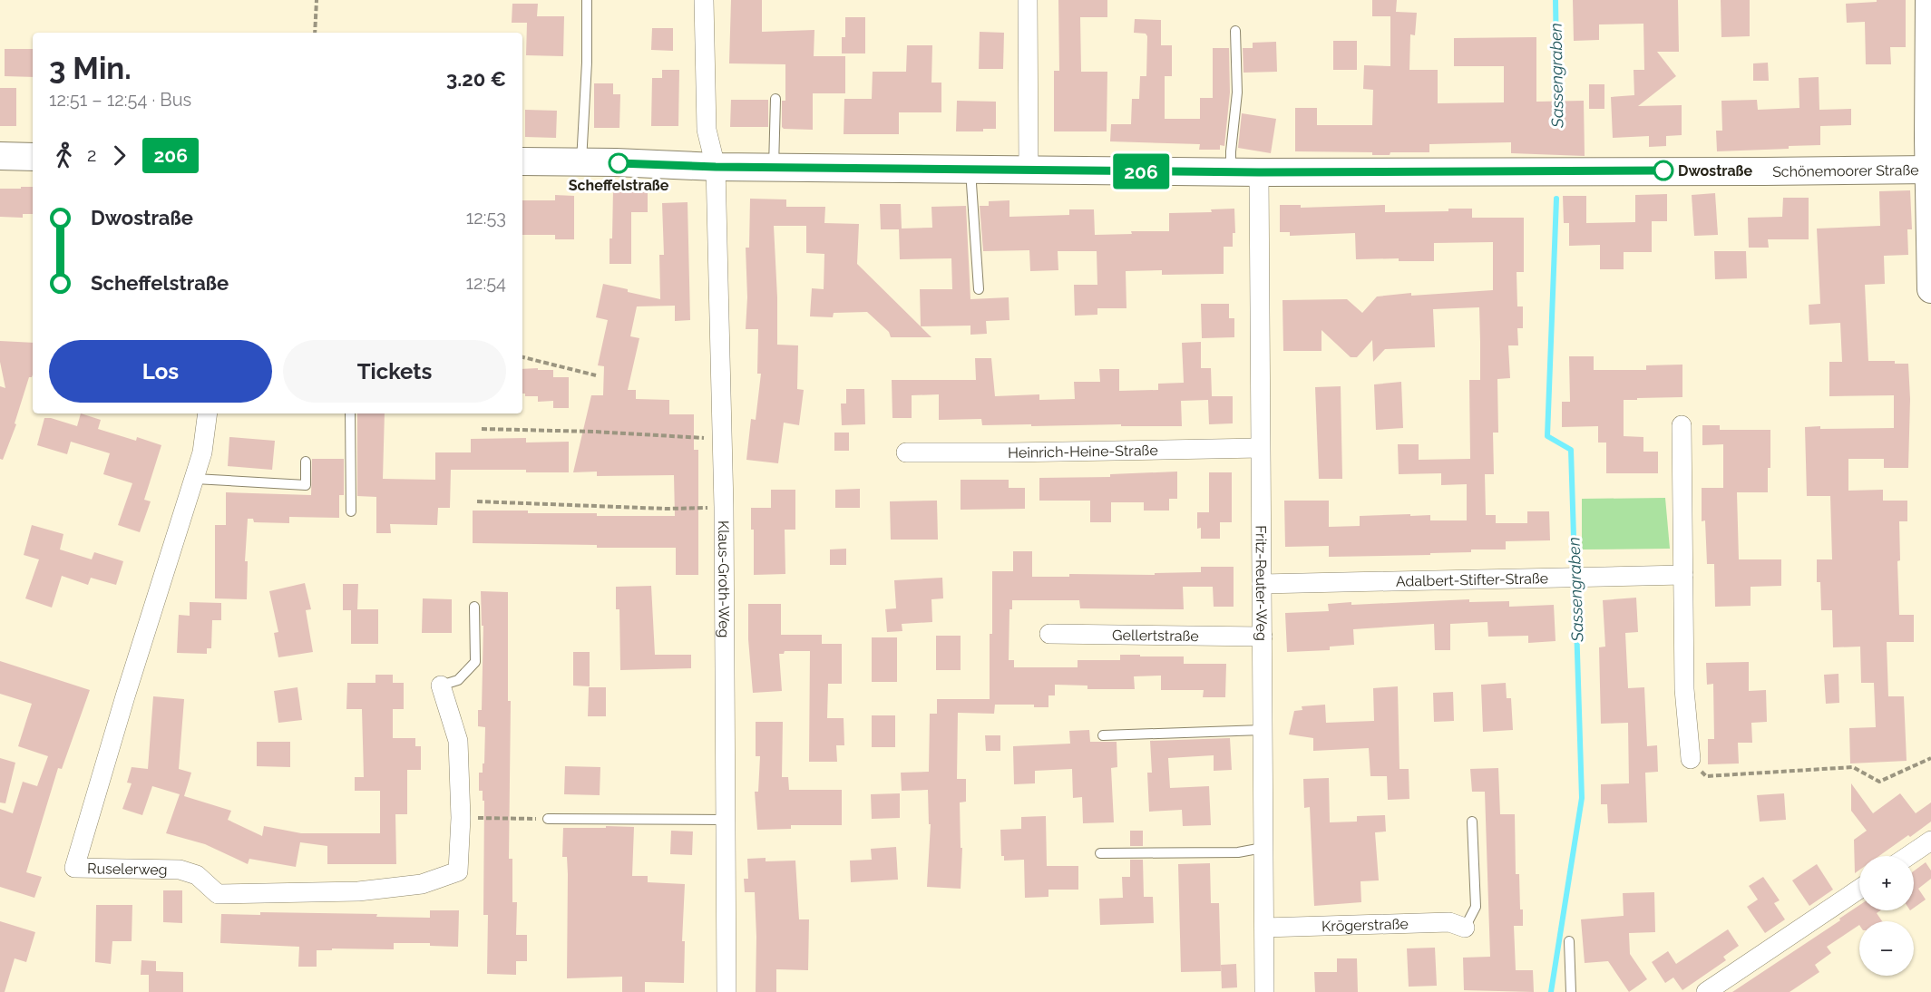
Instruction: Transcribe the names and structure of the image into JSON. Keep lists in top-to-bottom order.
{
  "streets": {
    "street": [
      "Schönemoorer Straße",
      "Heinrich-Heine-Straße",
      "Klaus-Groth-Weg",
      "Adalbert-Stifter-Straße",
      "Fritz-Reuter-Weg",
      "Gellertstraße",
      "Ruselerweg",
      "Krögerstraße"
    ]
  },
  "crossings": [
    ["Schönemoorer Straße", "Klaus-Groth-Weg"],
    ["Schönemoorer Straße", "Fritz-Reuter-Weg"],
    ["Heinrich-Heine-Straße", "Fritz-Reuter-Weg"],
    ["Adalbert-Stifter-Straße", "Fritz-Reuter-Weg"],
    ["Fritz-Reuter-Weg", "Gellertstraße"],
    ["Fritz-Reuter-Weg", "Krögerstraße"]
  ],
  "water": ["Sassengraben"],
  "places": ["Scheffelstraße", "Dwostraße"],
  "lines": ["bus line 206"],
  "page": {
    "on_map": "206",
    "heading": ["3 Min.", "12:51 – 12:54 · Bus", "3.20 €"],
    "legs": ["2", "206"],
    "list": [
      {
        "name": "Dwostraße",
        "value": "12:53"
      },
      {
        "name": "Scheffelstraße",
        "value": "12:54"
      }
    ],
    "buttons": ["Los", "Tickets"],
    "map_buttons": ["+", "−"]
  }
}
